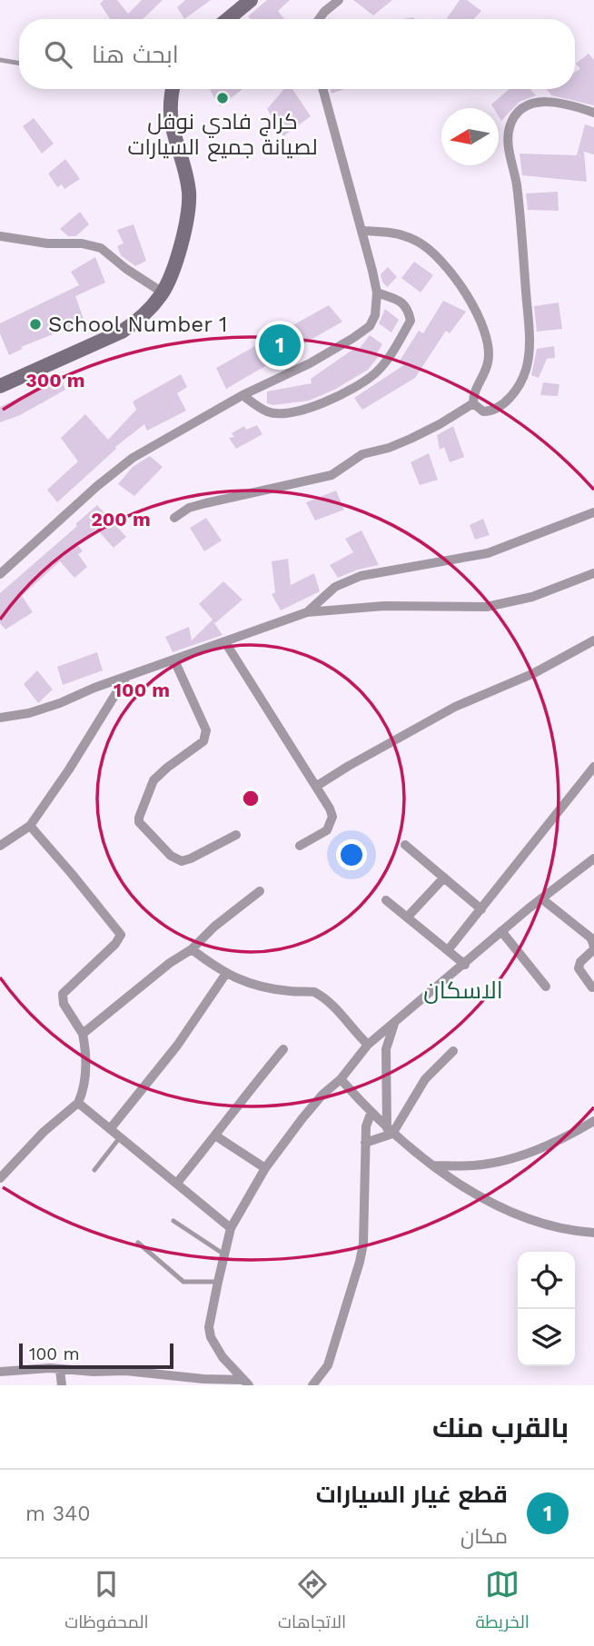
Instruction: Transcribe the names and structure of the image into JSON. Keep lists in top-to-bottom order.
{
  "districts": ["الاسكان"],
  "places": ["كراج فادي نوفل لصيانة جميع السيارات", "School Number 1"],
  "scale_bar": "100 m",
  "north": "left",
  "page": {
    "search": "ابحث هنا",
    "pins": "1",
    "scale": "100 m",
    "heading": "بالقرب منك",
    "list": [
      {
        "mark": "1",
        "name": "قطع غيار السيارات",
        "note": "مكان",
        "value": "340 m"
      }
    ],
    "nav": ["الخريطة", "الاتجاهات", "المحفوظات"]
  },
  "rings": ["300 m", "200 m", "100 m"]
}
